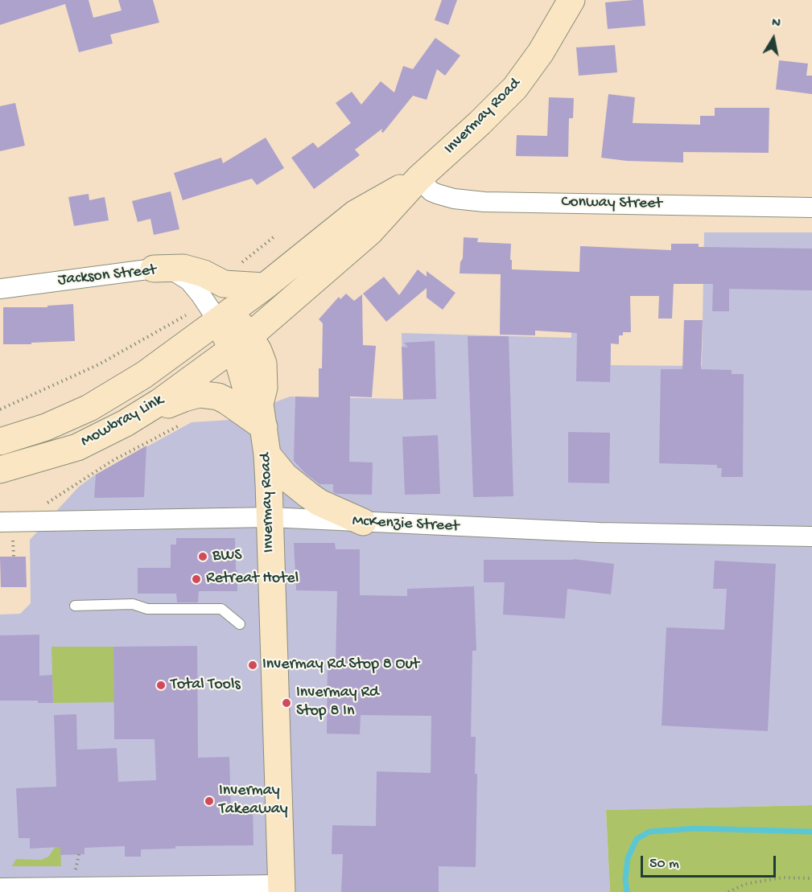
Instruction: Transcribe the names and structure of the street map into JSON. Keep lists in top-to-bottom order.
{
  "streets": {
    "main road": ["Invermay Road", "Mowbray Link"],
    "street": ["Conway Street", "Jackson Street", "McKenzie Street"]
  },
  "crossings": [
    ["Invermay Road", "Conway Street"],
    ["Invermay Road", "Jackson Street"],
    ["Invermay Road", "Mowbray Link"],
    ["Invermay Road", "McKenzie Street"],
    ["Jackson Street", "Mowbray Link"]
  ],
  "places": [
    "BWS",
    "Retreat Hotel",
    "Invermay Rd Stop 8 Out",
    "Total Tools",
    "Invermay Rd Stop 8 In",
    "Invermay Takeaway"
  ],
  "scale_bar": "50 m",
  "north": "top"
}
